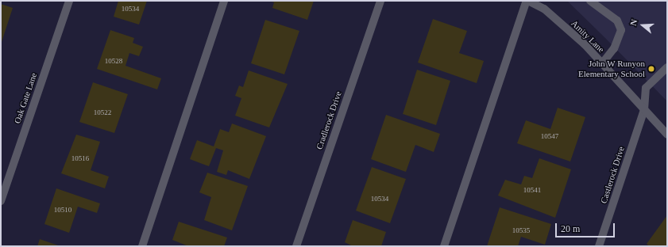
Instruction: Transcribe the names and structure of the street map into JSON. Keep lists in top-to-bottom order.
{
  "streets": {
    "street": [
      "Amity Lane",
      "Oak Gate Lane",
      "Cradlerock Drive",
      "Castlerock Drive"
    ]
  },
  "crossings": [
    ["Amity Lane", "Castlerock Drive"]
  ],
  "places": ["John W Runyon Elementary School"],
  "house_numbers": [
    "10534",
    "10528",
    "10522",
    "10547",
    "10516",
    "10541",
    "10534",
    "10510",
    "10535"
  ],
  "scale_bar": "20 m",
  "north": "left"
}
